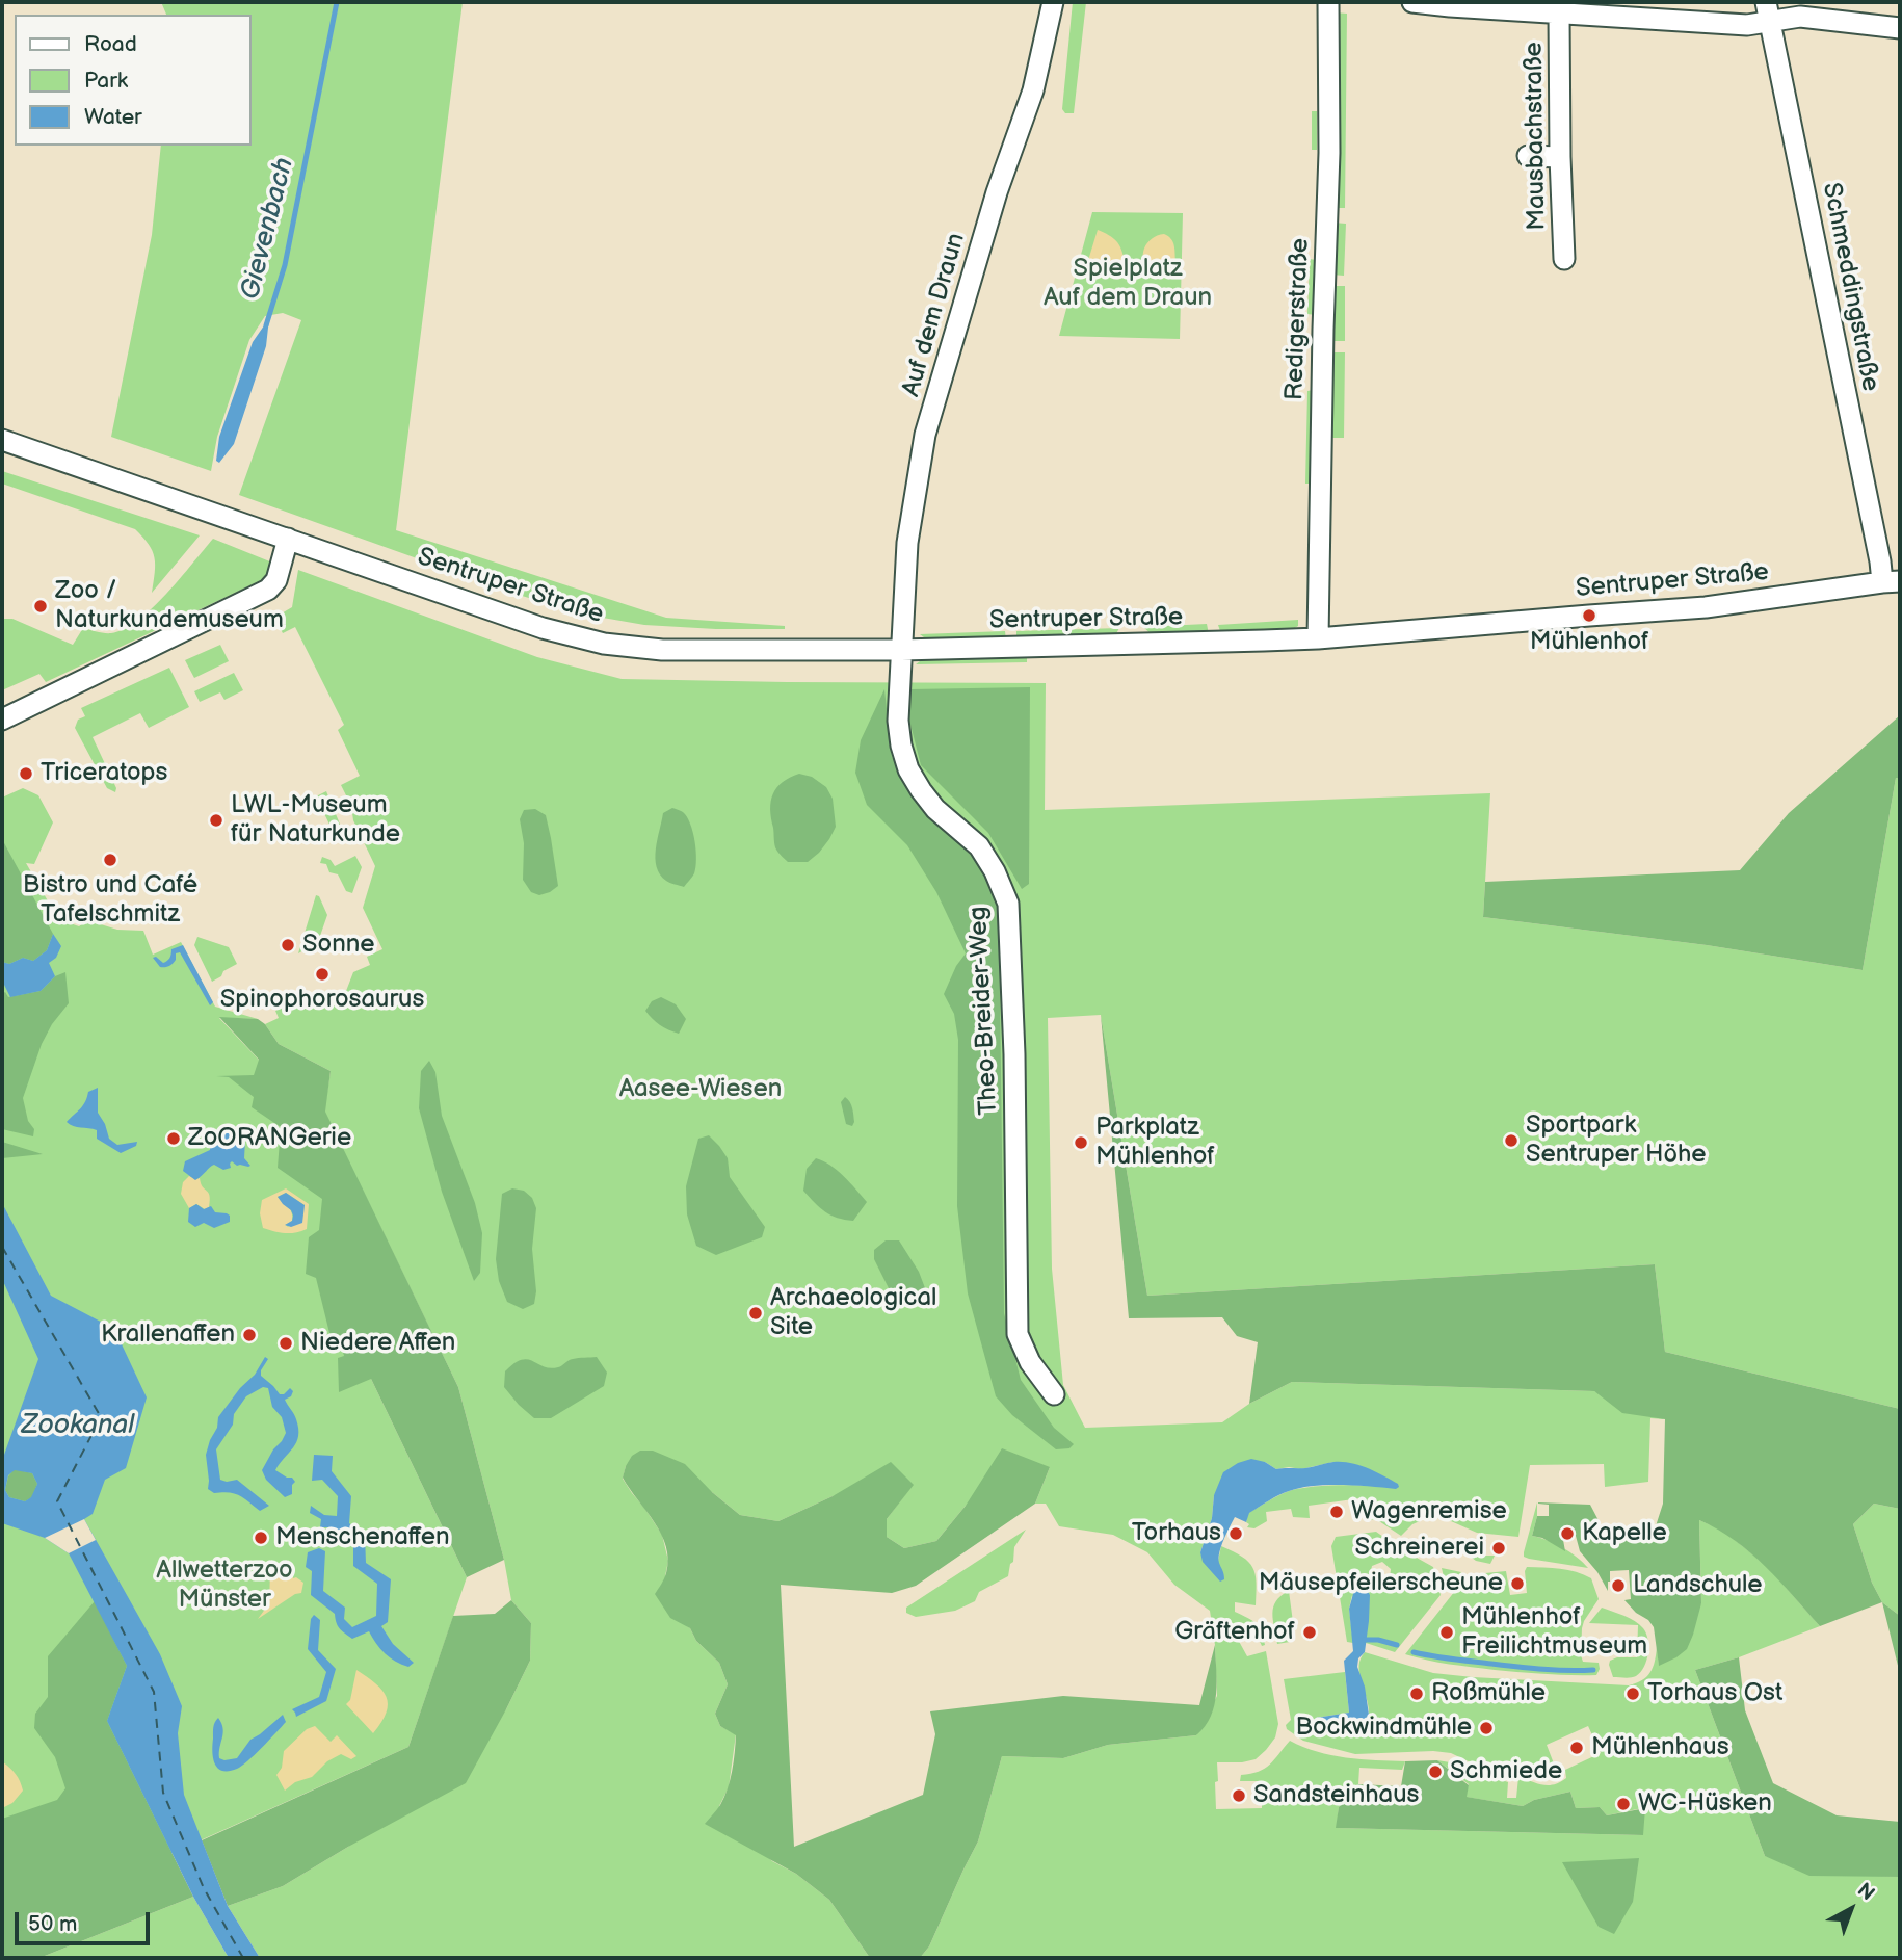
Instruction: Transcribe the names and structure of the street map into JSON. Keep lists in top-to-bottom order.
{
  "streets": {
    "street": [
      "Mausbachstraße",
      "Schmeddingstraße",
      "Auf dem Draun",
      "Redigerstraße",
      "Sentruper Straße",
      "Theo-Breider-Weg"
    ]
  },
  "crossings": [
    ["Mausbachstraße", "Schmeddingstraße"],
    ["Schmeddingstraße", "Sentruper Straße"],
    ["Auf dem Draun", "Sentruper Straße"],
    ["Auf dem Draun", "Theo-Breider-Weg"],
    ["Redigerstraße", "Sentruper Straße"],
    ["Sentruper Straße", "Theo-Breider-Weg"]
  ],
  "water": ["Gievenbach", "Zookanal"],
  "parks": ["Spielplatz Auf dem Draun", "Aasee-Wiesen", "Allwetterzoo Münster"],
  "places": [
    "Zoo / Naturkundemuseum",
    "Mühlenhof",
    "Triceratops",
    "LWL-Museum für Naturkunde",
    "Bistro und Café Tafelschmitz",
    "Sonne",
    "Spinophorosaurus",
    "ZoORANGerie",
    "Sportpark Sentruper Höhe",
    "Parkplatz Mühlenhof",
    "Archaeological Site",
    "Krallenaffen",
    "Niedere Affen",
    "Wagenremise",
    "Torhaus",
    "Kapelle",
    "Menschenaffen",
    "Schreinerei",
    "Mäusepfeilerscheune",
    "Landschule",
    "Gräftenhof",
    "Mühlenhof Freilichtmuseum",
    "Roßmühle",
    "Torhaus Ost",
    "Bockwindmühle",
    "Mühlenhaus",
    "Schmiede",
    "Sandsteinhaus",
    "WC-Hüsken"
  ],
  "legend": ["Road", "Park", "Water"],
  "scale_bar": "50 m",
  "north": "top right"
}
